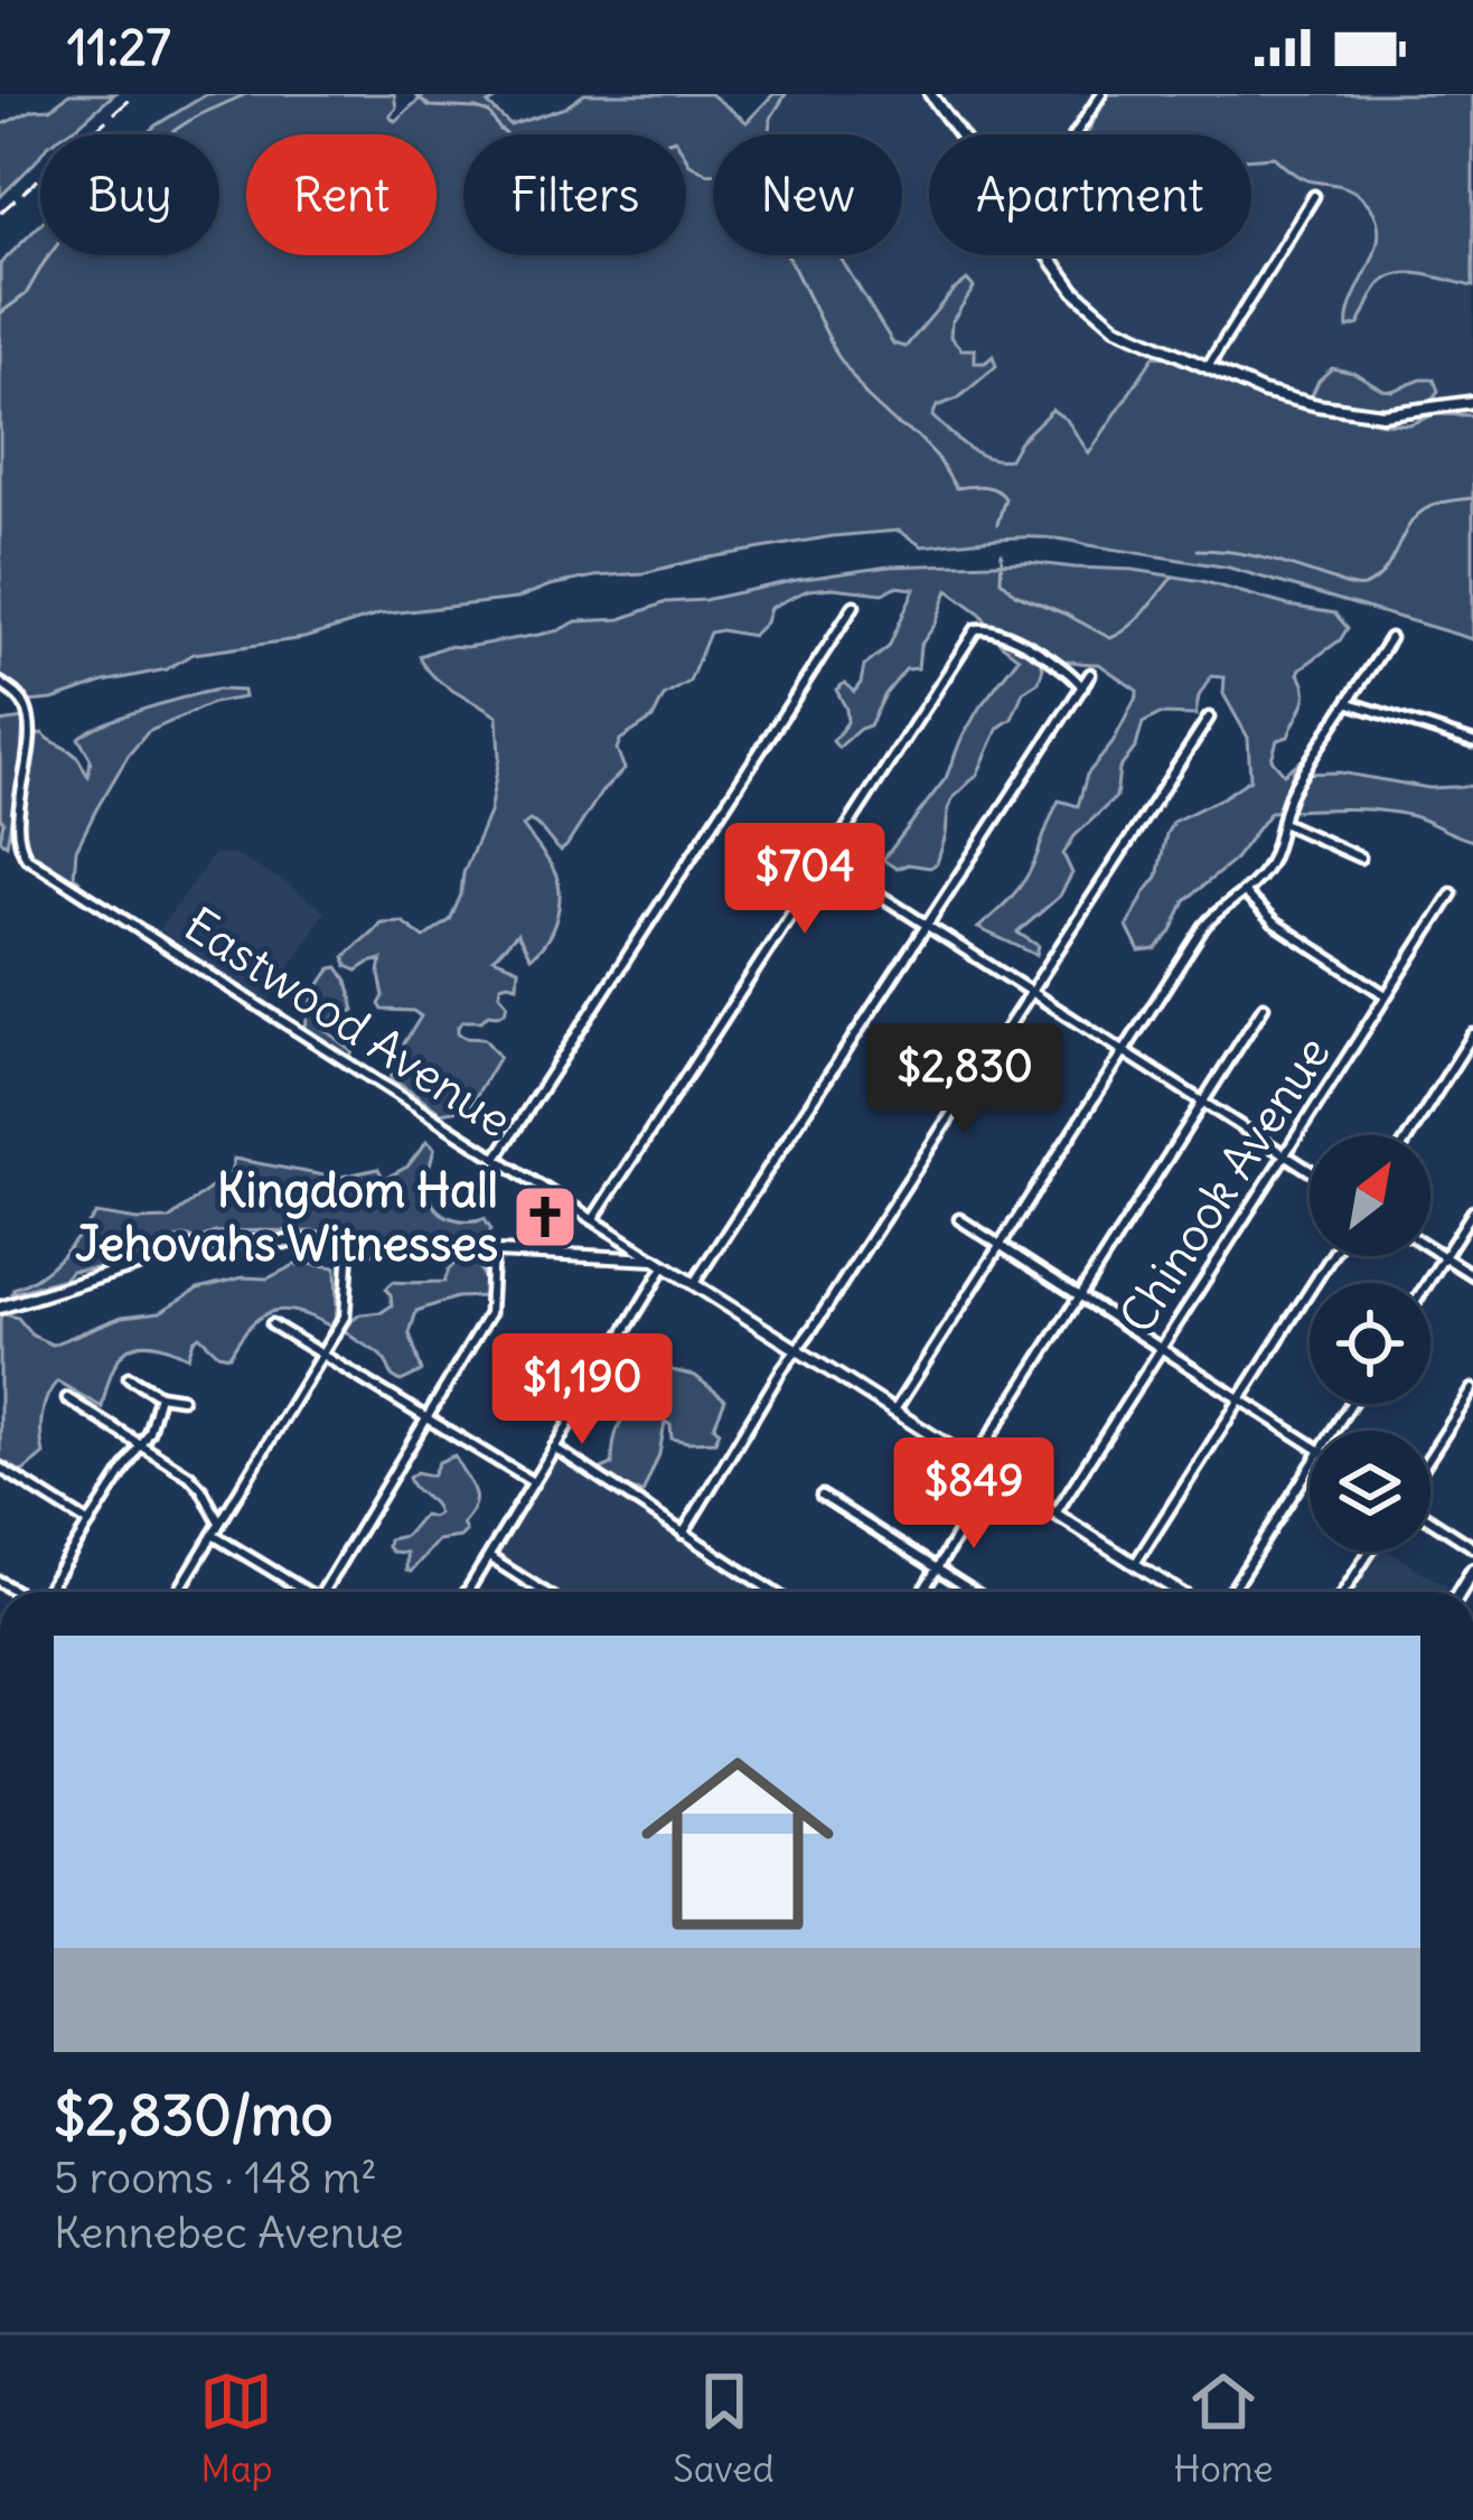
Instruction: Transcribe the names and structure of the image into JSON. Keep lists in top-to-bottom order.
{
  "streets": {
    "street": ["Eastwood Avenue", "Chinook Avenue"]
  },
  "crossings": [
    ["Eastwood Avenue", "Chinook Avenue"]
  ],
  "places": {
    "church": ["Kingdom Hall Jehovahs Witnesses"]
  },
  "north": "top right",
  "page": {
    "status": "11:27",
    "chip": [
      "Buy",
      "Rent",
      "Filters",
      "New",
      "Apartment"
    ],
    "price": [
      "$704",
      "$2,830",
      "$1,190",
      "$849"
    ],
    "list": [
      {
        "name": "$2,830/mo",
        "note": "5 rooms · 148 m² · Kennebec Avenue"
      }
    ],
    "tabs": ["Map", "Saved", "Home"]
  }
}
